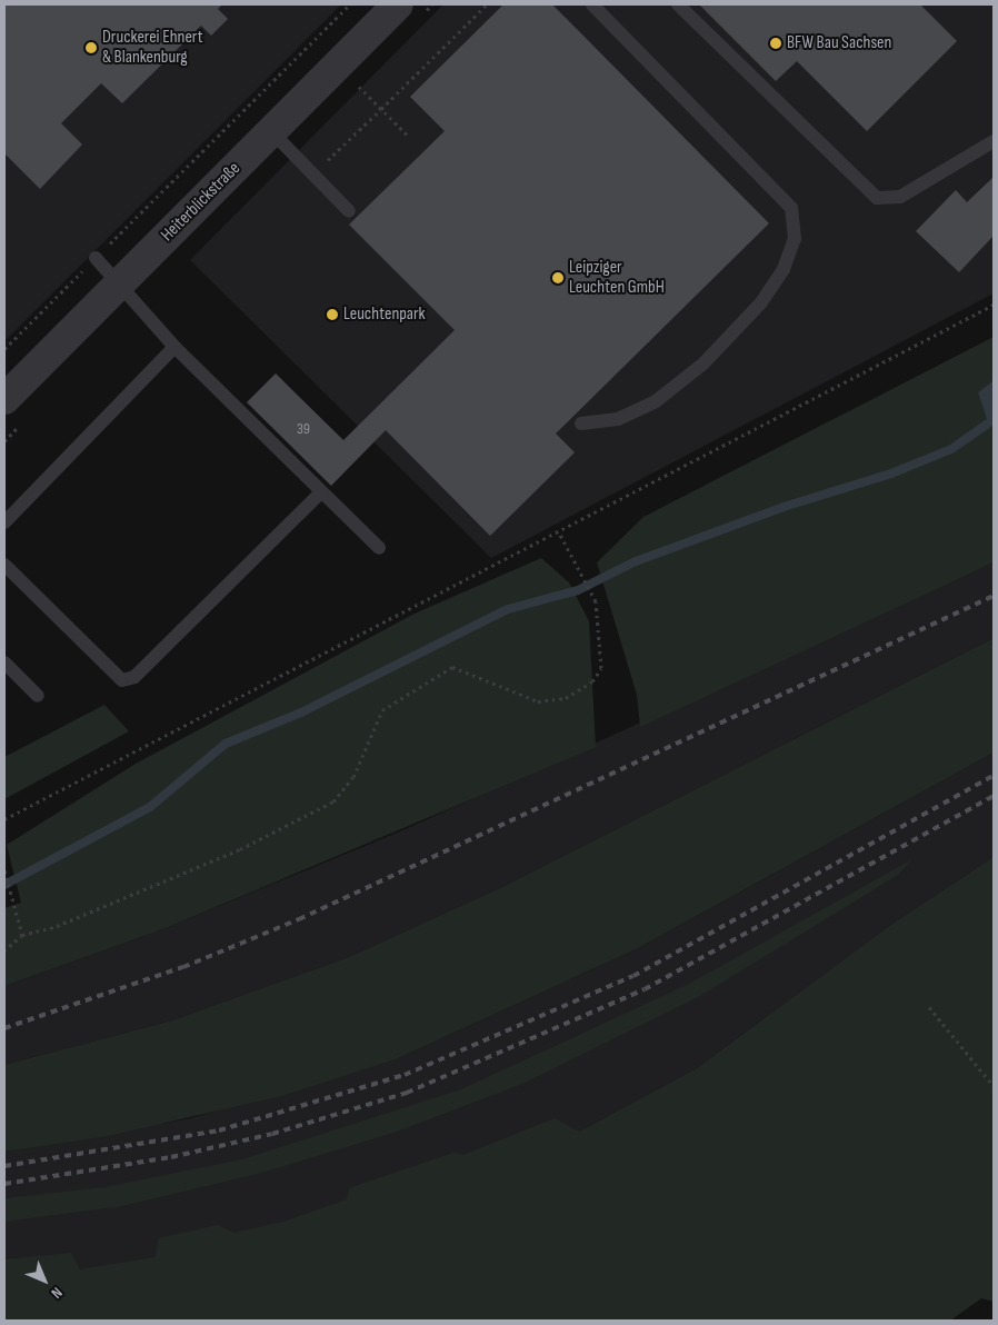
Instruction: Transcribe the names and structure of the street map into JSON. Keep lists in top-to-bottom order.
{
  "streets": {
    "street": ["Heiterblickstraße"]
  },
  "places": [
    "BFW Bau Sachsen",
    "Druckerei Ehnert & Blankenburg",
    "Leipziger Leuchten GmbH",
    "Leuchtenpark"
  ],
  "house_numbers": ["39"],
  "north": "bottom right"
}
